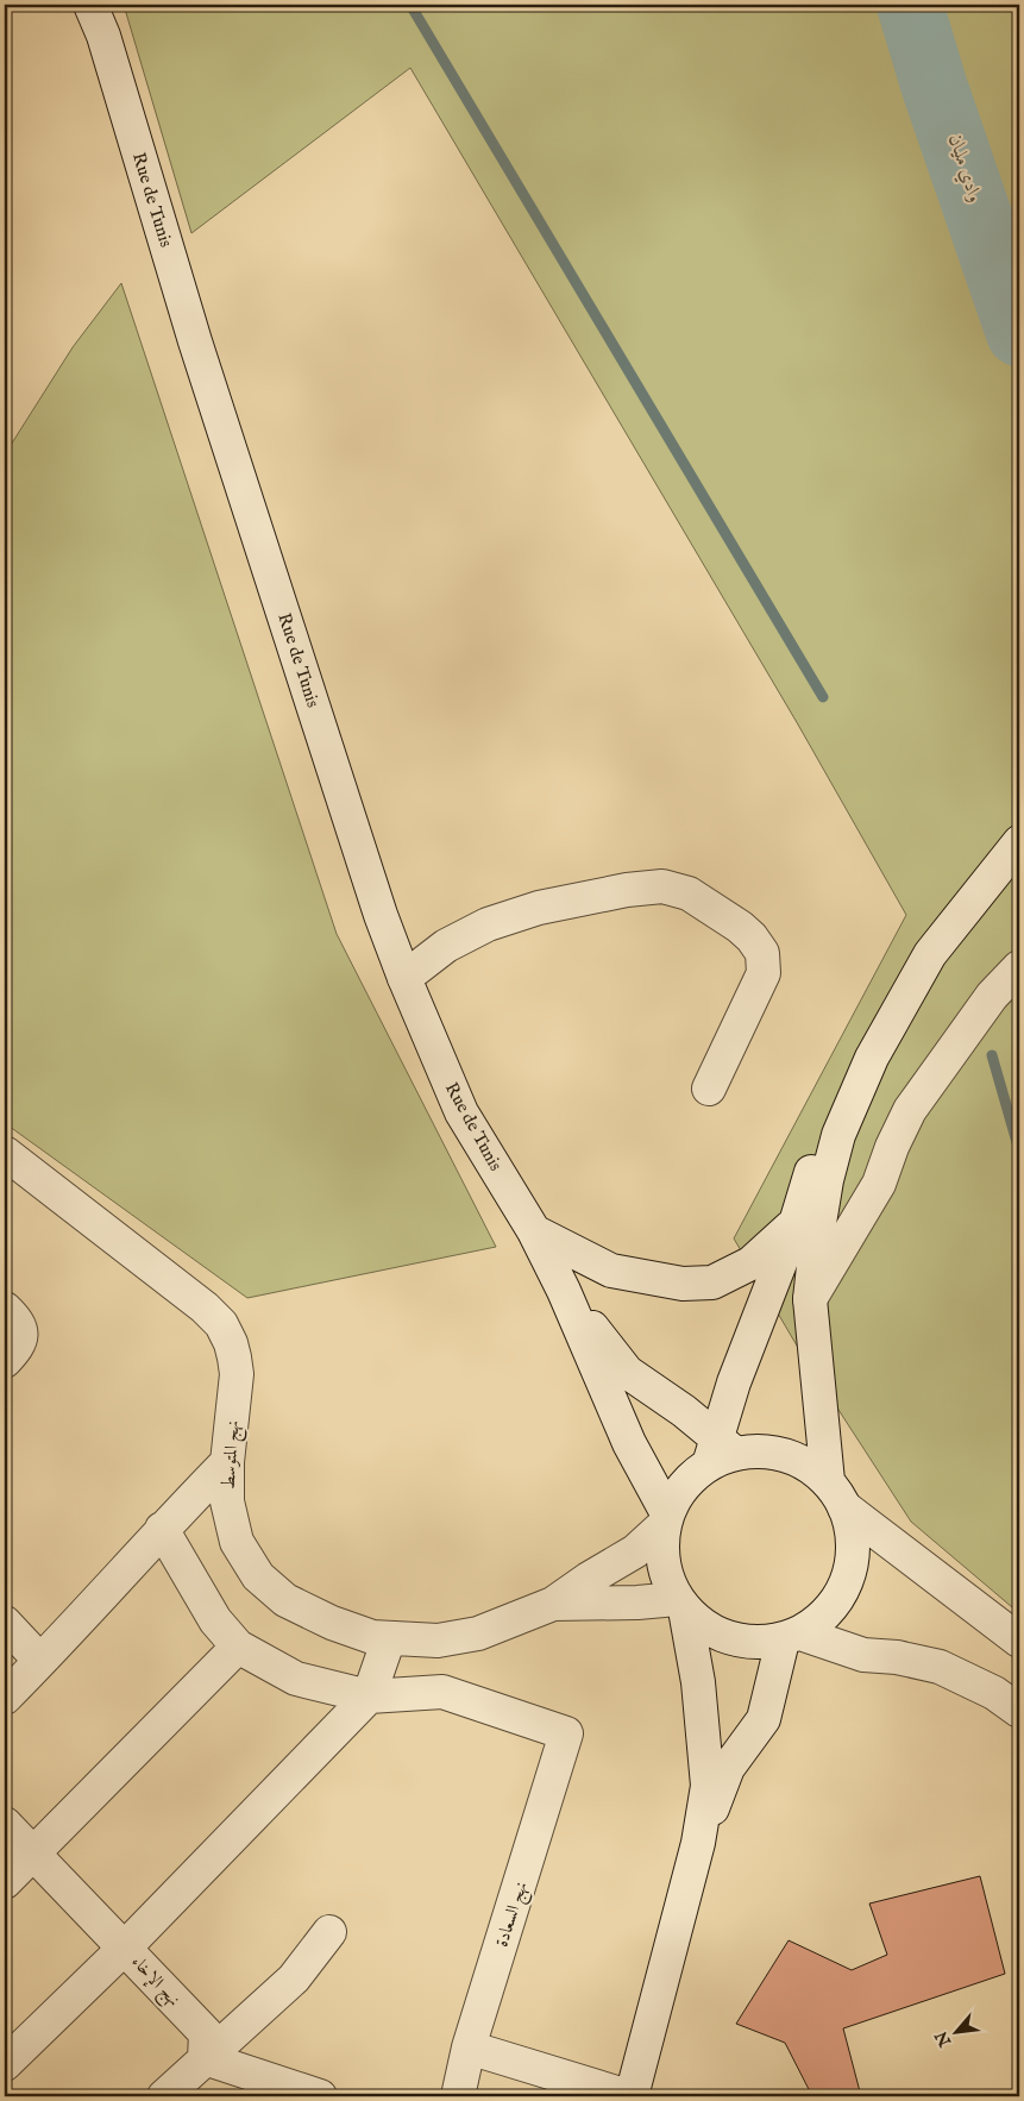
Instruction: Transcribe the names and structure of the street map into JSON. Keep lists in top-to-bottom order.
{
  "streets": {
    "street": [
      "Rue de Tunis",
      "نهج المتوسط",
      "نهج السعادة",
      "نهج الإخاء"
    ]
  },
  "water": ["وادي مليان"],
  "north": "bottom left"
}
